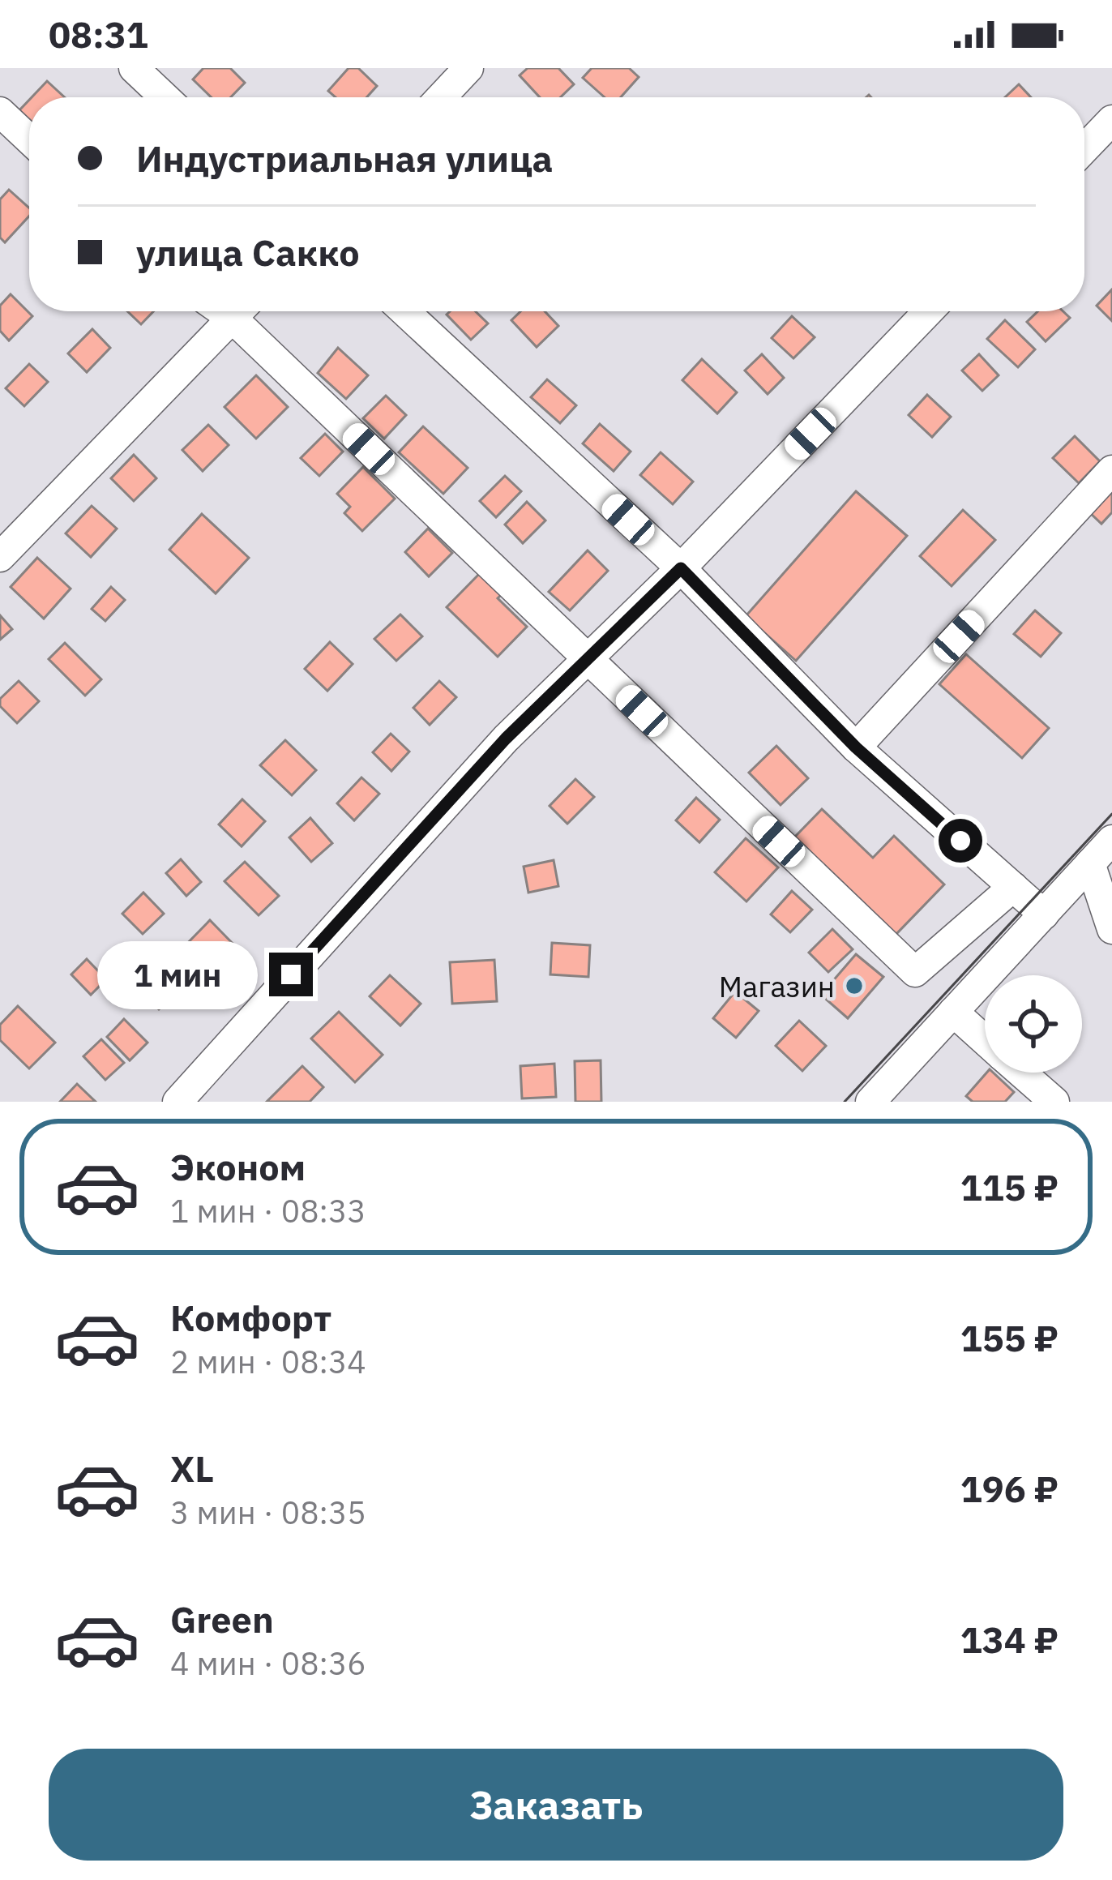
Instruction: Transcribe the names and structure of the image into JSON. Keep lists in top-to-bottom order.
{
  "places": ["Магазин"],
  "page": {
    "status": "08:31",
    "banner": ["Индустриальная улица", "улица Сакко"],
    "bubble": "1 мин",
    "list": [
      {
        "name": "Эконом",
        "note": "1 мин · 08:33",
        "value": "115 ₽"
      },
      {
        "name": "Комфорт",
        "note": "2 мин · 08:34",
        "value": "155 ₽"
      },
      {
        "name": "XL",
        "note": "3 мин · 08:35",
        "value": "196 ₽"
      },
      {
        "name": "Green",
        "note": "4 мин · 08:36",
        "value": "134 ₽"
      }
    ],
    "buttons": "Заказать"
  }
}
